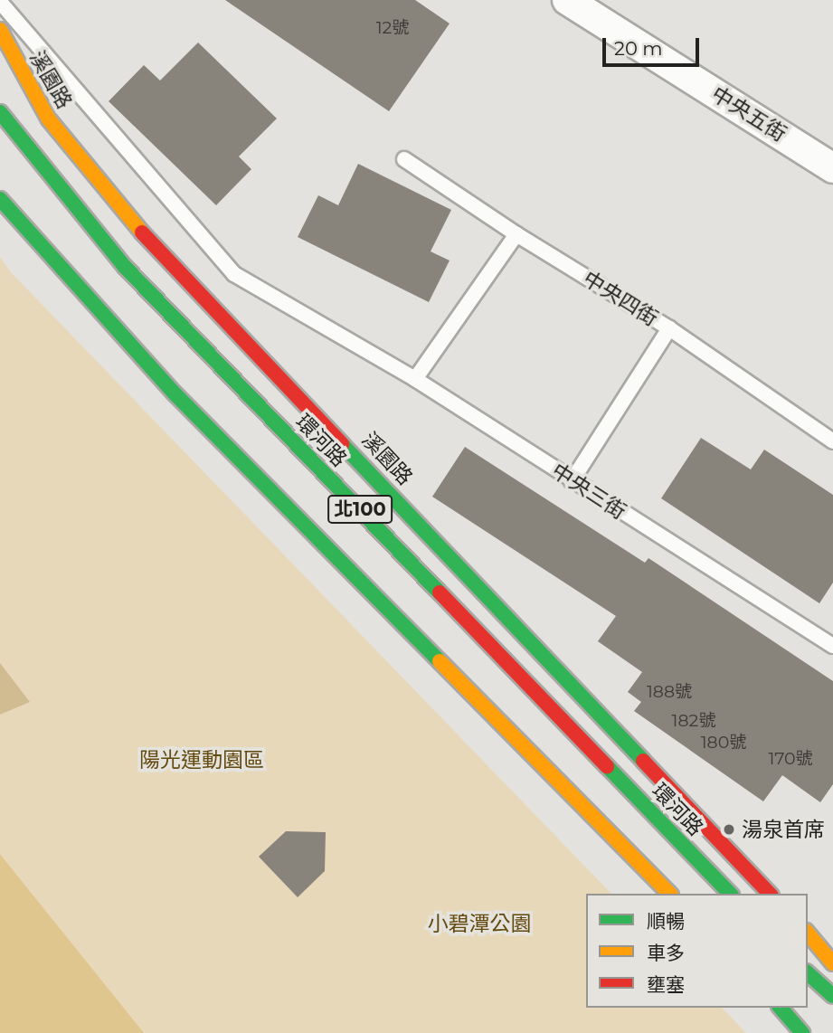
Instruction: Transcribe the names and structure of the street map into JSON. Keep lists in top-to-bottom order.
{
  "streets": {
    "main road": ["溪園路", "環河路", "北100"],
    "street": ["中央五街"],
    "lane": ["中央四街", "中央三街"]
  },
  "parks": ["陽光運動園區", "小碧潭公園"],
  "places": ["湯泉首席"],
  "house_numbers": [
    "12號",
    "188號",
    "182號",
    "180號",
    "170號"
  ],
  "legend": ["順暢", "車多", "壅塞"],
  "scale_bar": "20 m"
}
